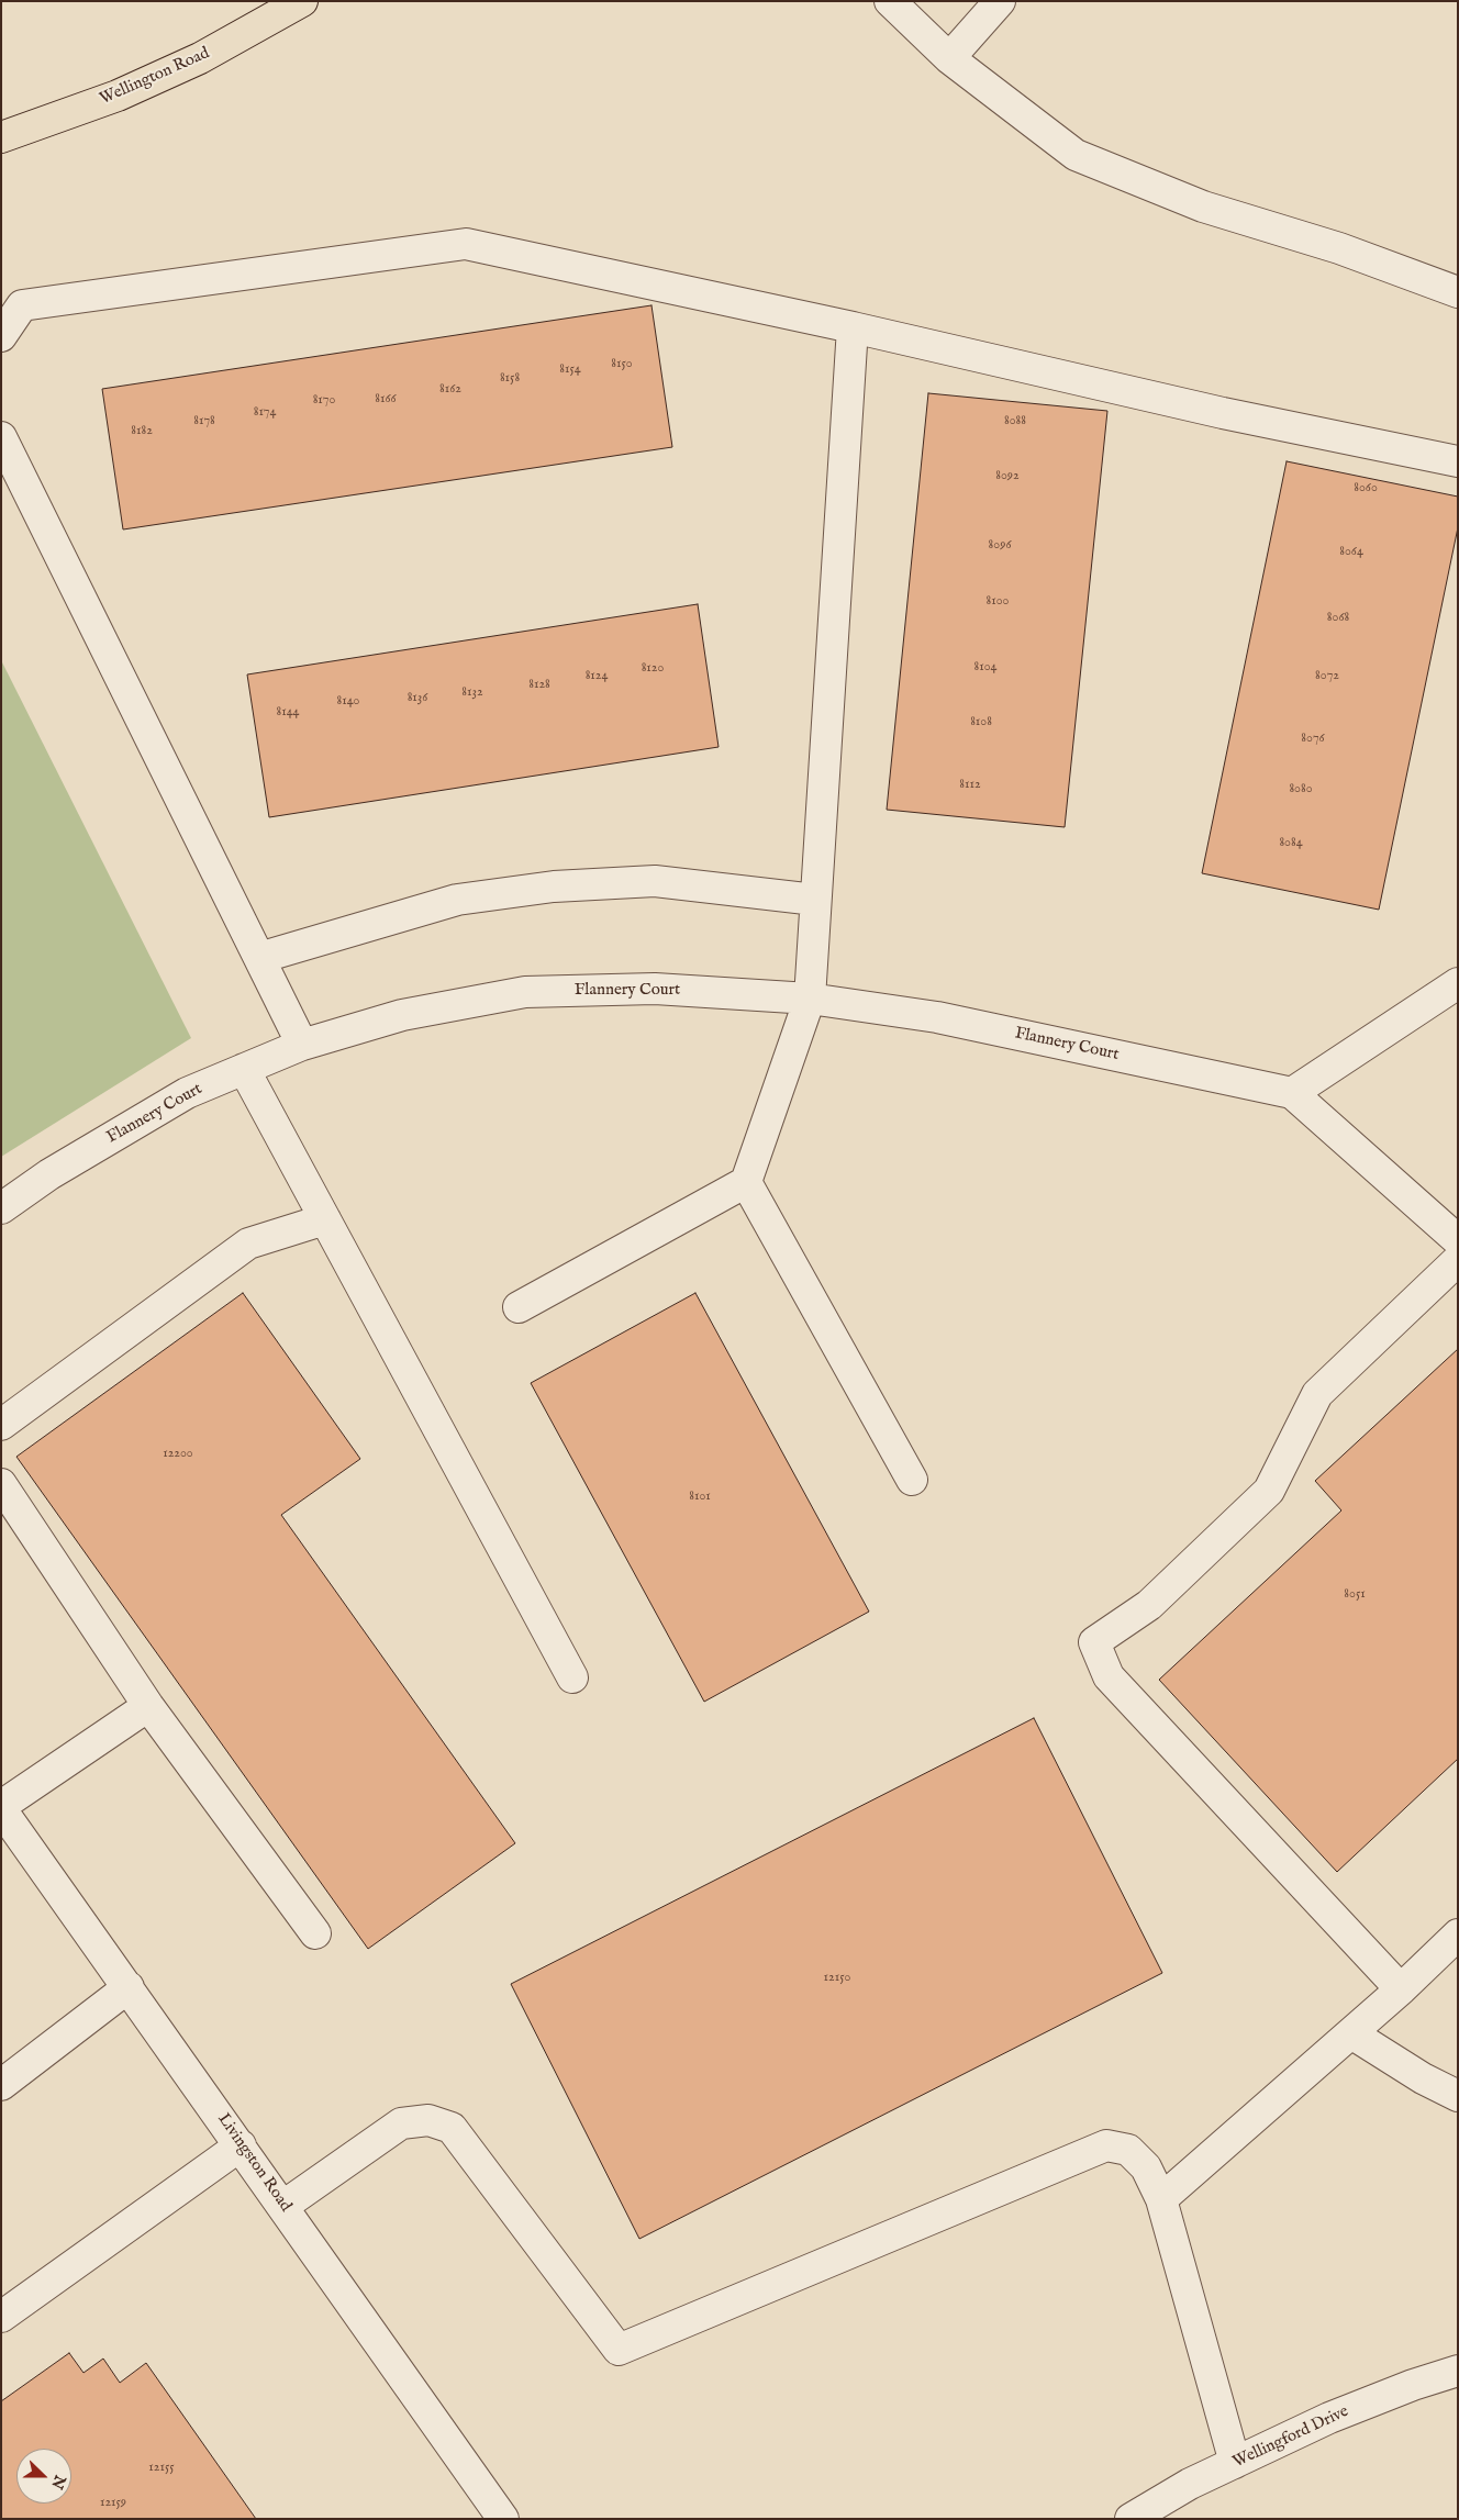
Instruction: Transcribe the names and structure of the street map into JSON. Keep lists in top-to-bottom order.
{
  "streets": {
    "main road": ["Wellington Road"],
    "street": ["Flannery Court", "Livingston Road", "Wellingford Drive"]
  },
  "house_numbers": [
    "8150",
    "8154",
    "8158",
    "8162",
    "8166",
    "8170",
    "8174",
    "8178",
    "8088",
    "8182",
    "8092",
    "8060",
    "8096",
    "8064",
    "8100",
    "8068",
    "8104",
    "8120",
    "8124",
    "8072",
    "8128",
    "8132",
    "8136",
    "8140",
    "8144",
    "8108",
    "8076",
    "8112",
    "8080",
    "8084",
    "12200",
    "8101",
    "8051",
    "12150",
    "12155",
    "12159"
  ],
  "north": "right"
}
